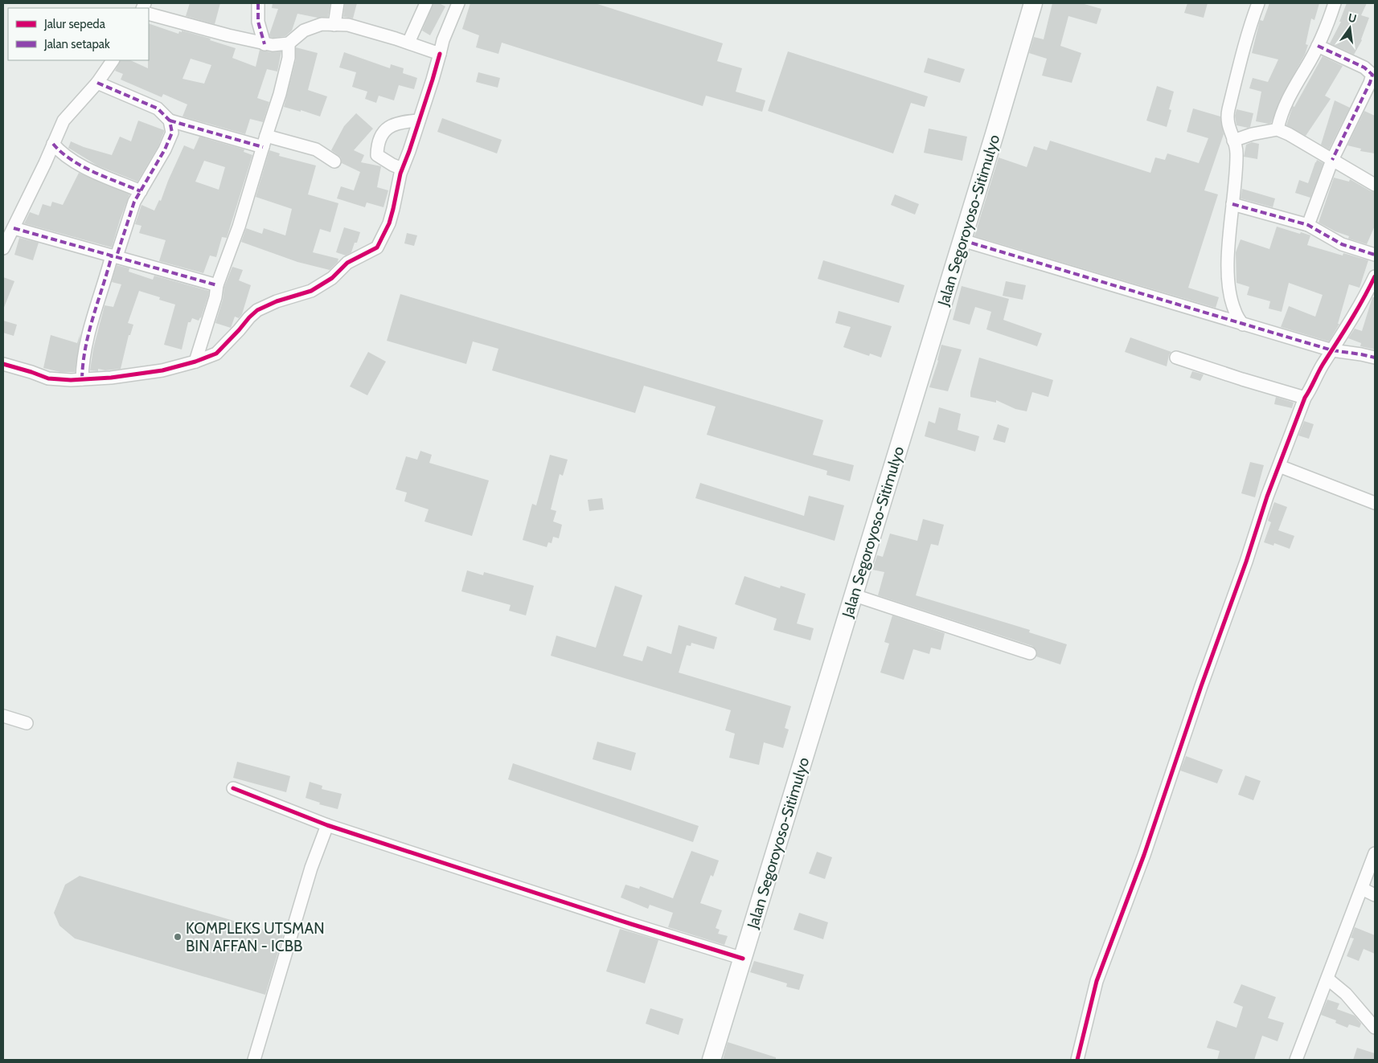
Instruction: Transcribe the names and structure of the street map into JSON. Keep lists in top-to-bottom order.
{
  "streets": {
    "main road": ["Jalan Segoroyoso-Sitimulyo"]
  },
  "places": ["KOMPLEKS UTSMAN BIN AFFAN - ICBB"],
  "legend": ["Jalur sepeda", "Jalan setapak"],
  "north": "top"
}
